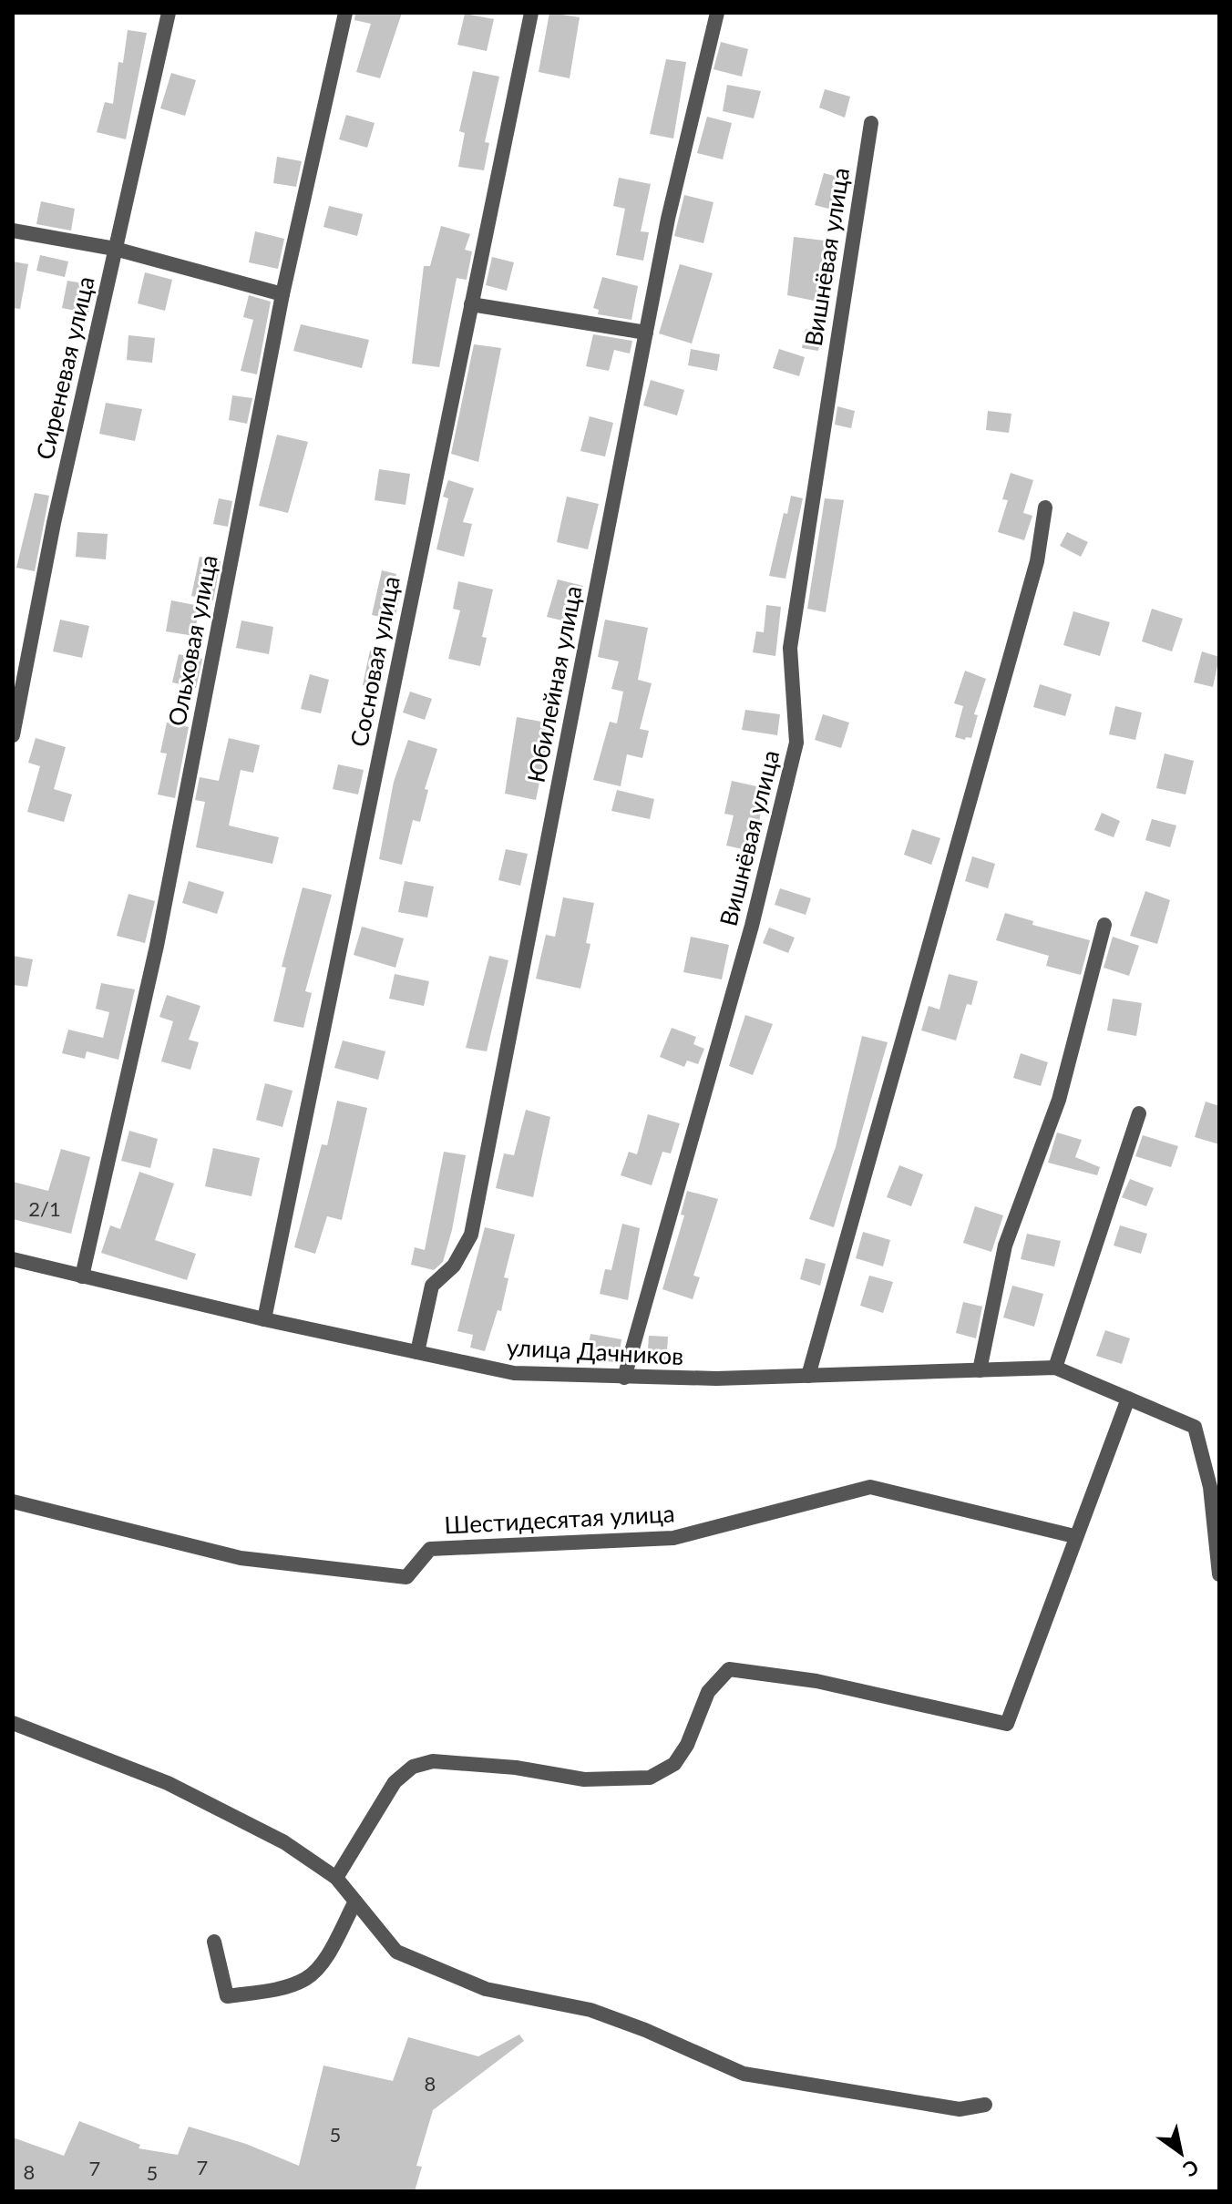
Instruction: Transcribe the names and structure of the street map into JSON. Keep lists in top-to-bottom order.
{
  "streets": {
    "street": [
      "Вишнёвая улица",
      "Сиреневая улица",
      "Ольховая улица",
      "Сосновая улица",
      "Юбилейная улица",
      "улица Дачников",
      "Шестидесятая улица"
    ]
  },
  "crossings": [
    ["Вишнёвая улица", "улица Дачников"],
    ["Ольховая улица", "улица Дачников"],
    ["Сосновая улица", "улица Дачников"],
    ["Юбилейная улица", "улица Дачников"]
  ],
  "house_numbers": [
    "2/1",
    "8",
    "5",
    "7",
    "7",
    "8",
    "5"
  ],
  "north": "bottom right"
}
